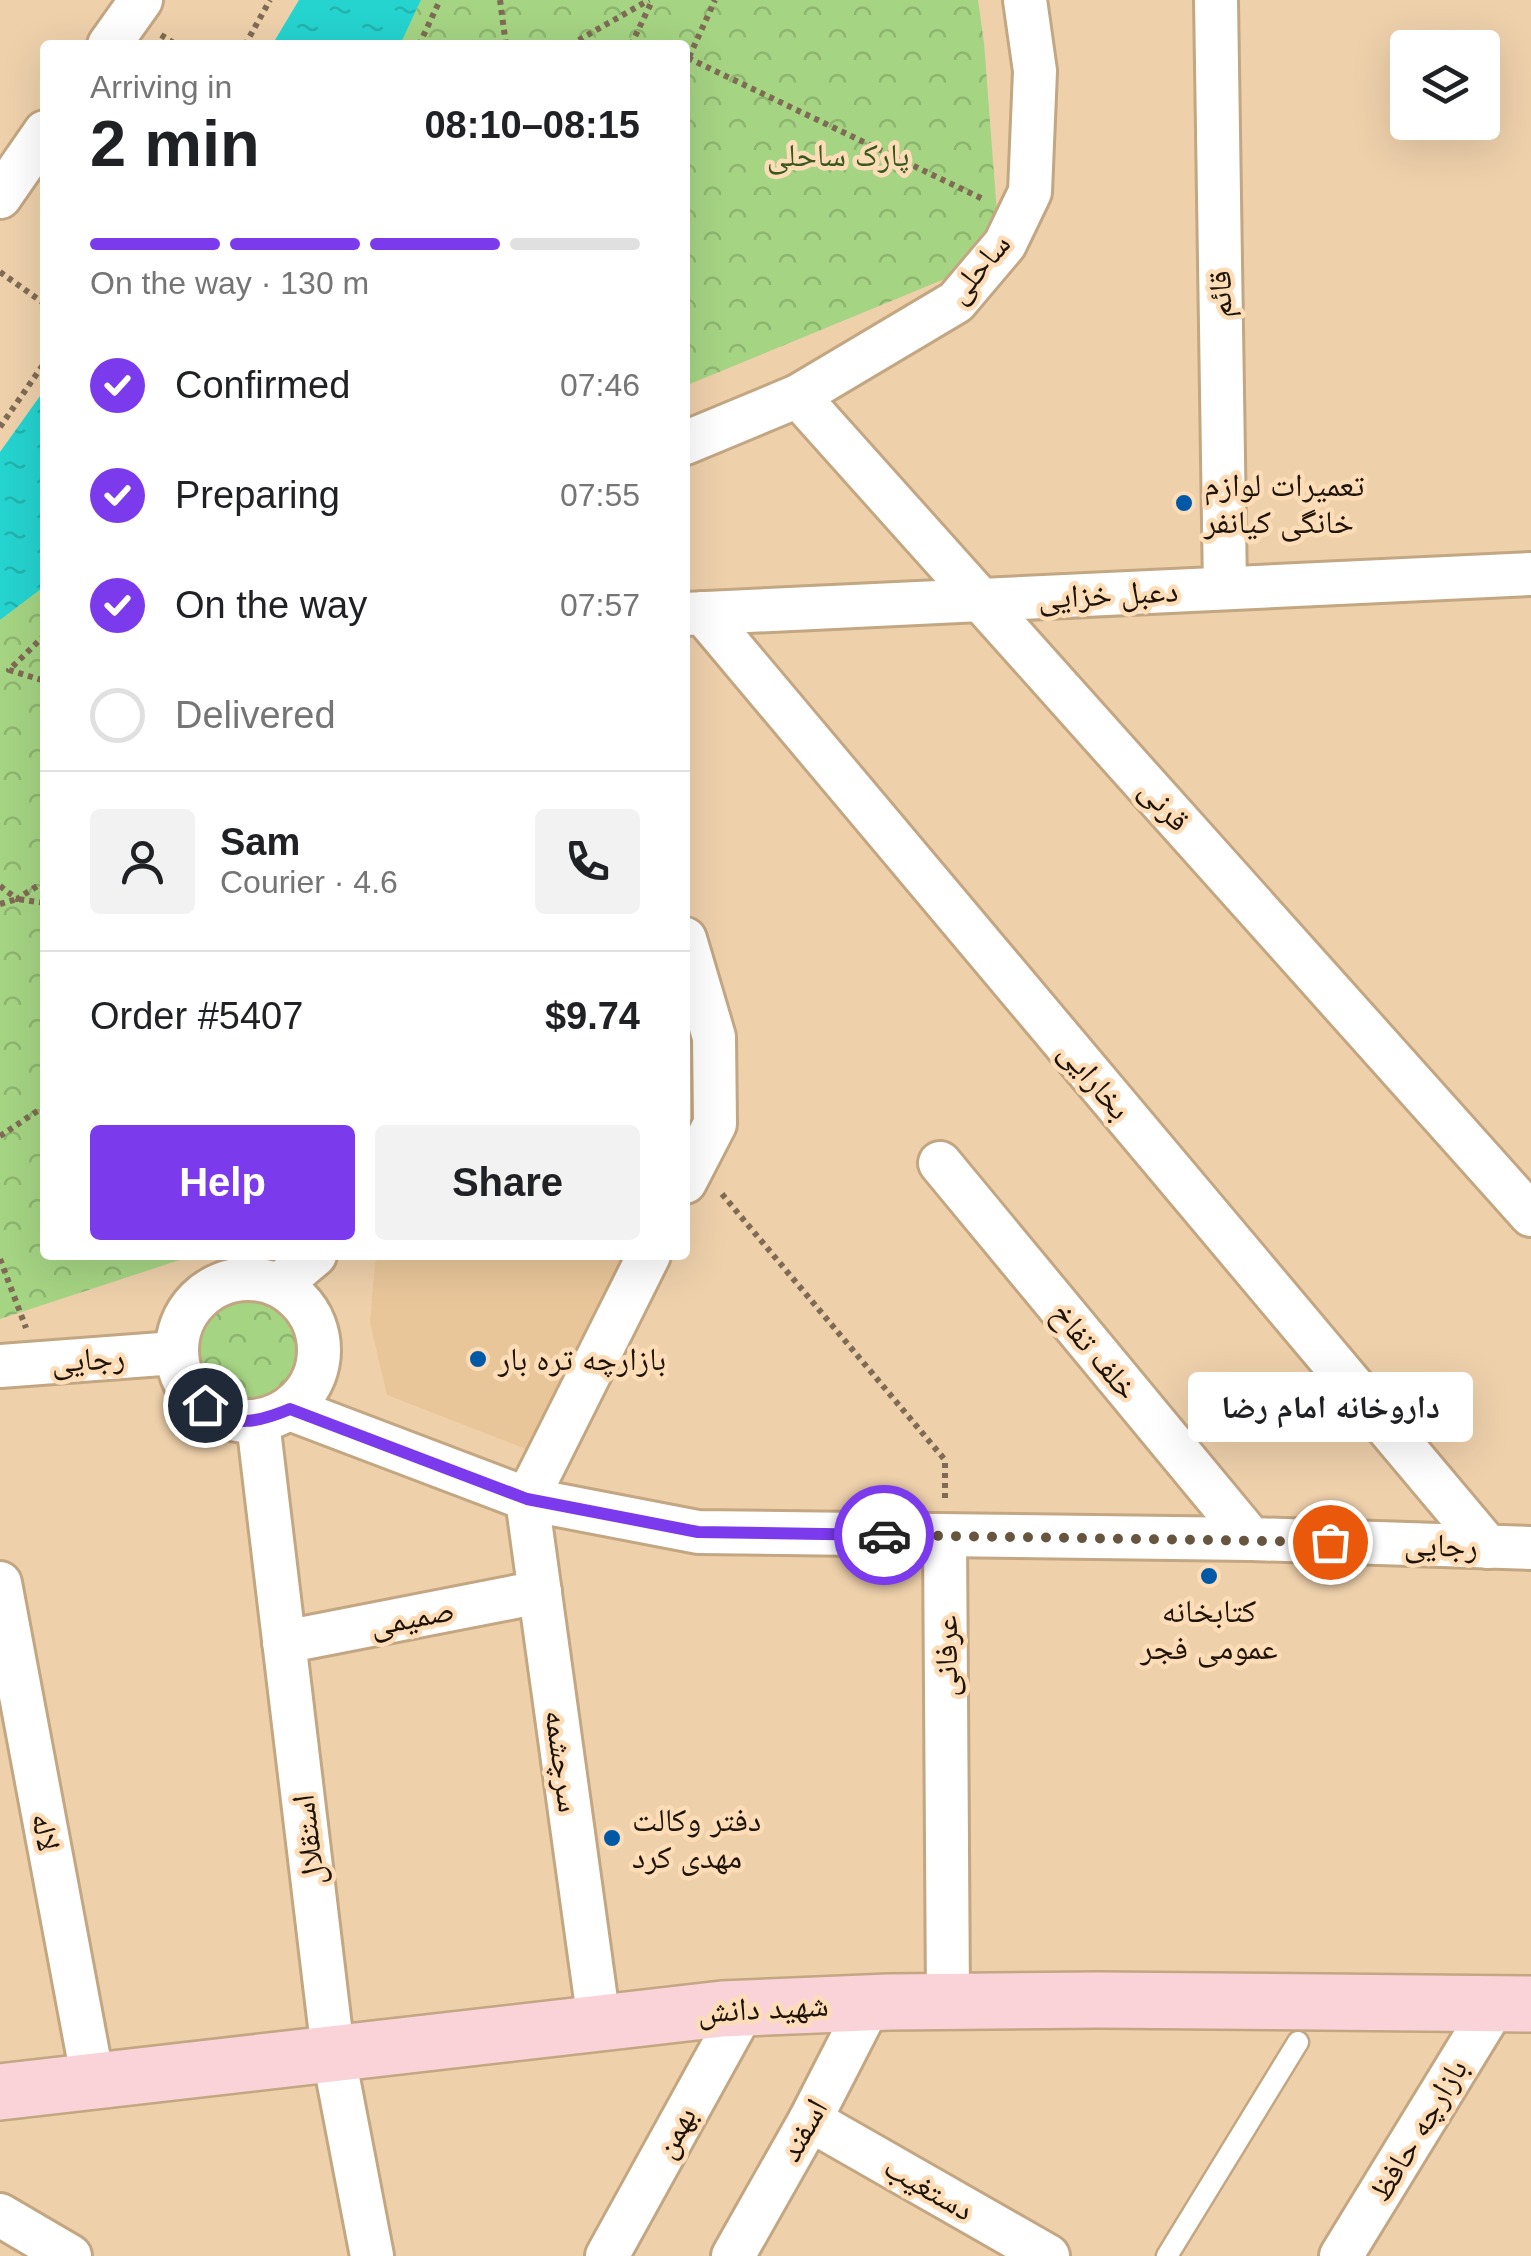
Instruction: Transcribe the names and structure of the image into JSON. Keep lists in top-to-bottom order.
{
  "streets": {
    "main road": ["شهید دانش"],
    "street": [
      "ساحلی",
      "قائم",
      "دعبل خزایی",
      "قرنی",
      "بخارایی",
      "خلف تفاخ",
      "رجایی",
      "صمیمی",
      "عرفانی",
      "سرچشمه",
      "لاله",
      "استقلال",
      "اسفند",
      "بازارچه حافظ",
      "بهمن",
      "دستغیب"
    ]
  },
  "crossings": [
    ["ساحلی", "قرنی"],
    ["قائم", "دعبل خزایی"],
    ["دعبل خزایی", "قرنی"],
    ["دعبل خزایی", "بخارایی"],
    ["بخارایی", "رجایی"],
    ["خلف تفاخ", "رجایی"],
    ["رجایی", "عرفانی"],
    ["رجایی", "سرچشمه"],
    ["رجایی", "استقلال"],
    ["صمیمی", "سرچشمه"],
    ["صمیمی", "استقلال"],
    ["عرفانی", "شهید دانش"],
    ["سرچشمه", "شهید دانش"],
    ["لاله", "شهید دانش"],
    ["استقلال", "شهید دانش"],
    ["شهید دانش", "اسفند"],
    ["شهید دانش", "بازارچه حافظ"],
    ["شهید دانش", "بهمن"],
    ["اسفند", "دستغیب"]
  ],
  "parks": ["پارک ساحلی"],
  "places": [
    "تعمیرات لوازم خانگی کیانفر",
    "بازارچه تره بار",
    "داروخانه امام رضا",
    "کتابخانه عمومی فجر",
    "دفتر وکالت مهدی کرد"
  ],
  "page": {
    "heading": ["2 min", "Arriving in", "08:10–08:15"],
    "panel": [
      "Sam",
      "Courier · 4.6",
      "Order #5407",
      "$9.74"
    ],
    "bar": "On the way · 130 m",
    "list": [
      ["Confirmed", "07:46"],
      ["Preparing", "07:55"],
      ["On the way", "07:57"],
      "Delivered"
    ],
    "buttons": ["Help", "Share"],
    "bubble": "داروخانه امام رضا"
  }
}
